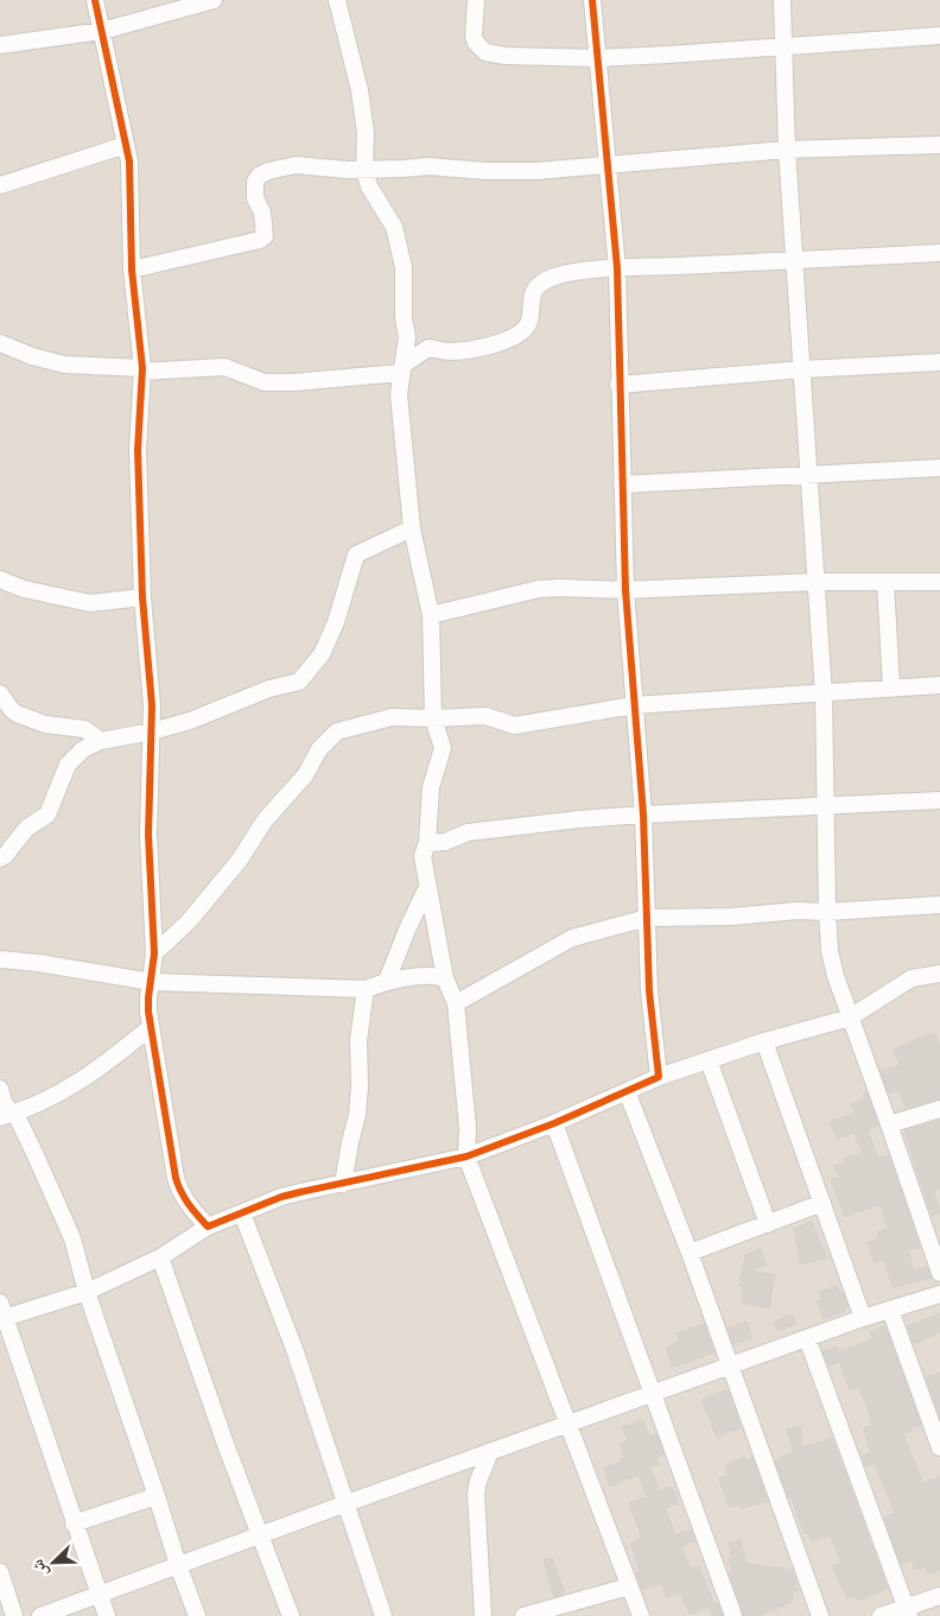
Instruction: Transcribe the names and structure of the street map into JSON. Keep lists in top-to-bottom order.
{
  "north": "bottom left"
}
